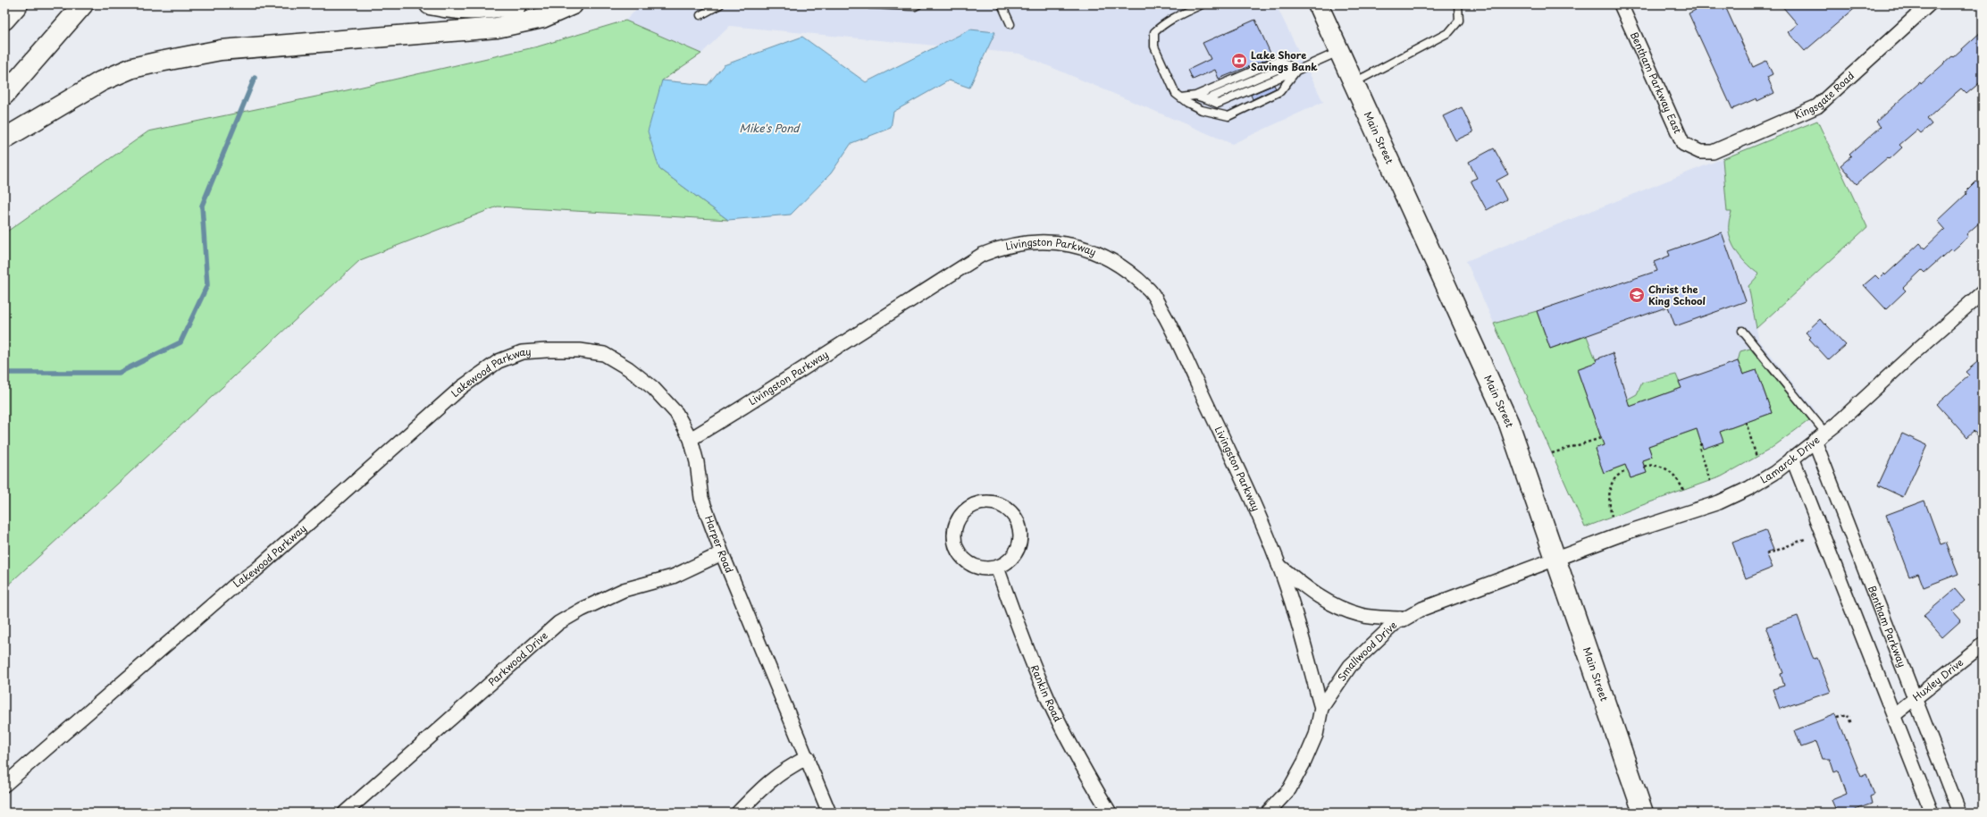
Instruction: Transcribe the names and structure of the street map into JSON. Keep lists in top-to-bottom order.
{
  "streets": {
    "main road": ["Main Street"],
    "street": [
      "Bentham Parkway East",
      "Kingsgate Road",
      "Livingston Parkway",
      "Lakewood Parkway",
      "Lamarck Drive",
      "Harper Road",
      "Bentham Parkway",
      "Smallwood Drive",
      "Parkwood Drive",
      "Huxley Drive",
      "Rankin Road"
    ]
  },
  "crossings": [
    ["Bentham Parkway East", "Kingsgate Road"],
    ["Main Street", "Lamarck Drive"],
    ["Main Street", "Smallwood Drive"],
    ["Livingston Parkway", "Harper Road"],
    ["Livingston Parkway", "Smallwood Drive"],
    ["Lakewood Parkway", "Harper Road"],
    ["Lamarck Drive", "Bentham Parkway"],
    ["Lamarck Drive", "Smallwood Drive"],
    ["Harper Road", "Parkwood Drive"],
    ["Bentham Parkway", "Huxley Drive"]
  ],
  "water": ["Mike's Pond"],
  "places": {
    "bank": ["Lake Shore Savings Bank"],
    "school or university": ["Christ the King School"]
  }
}
